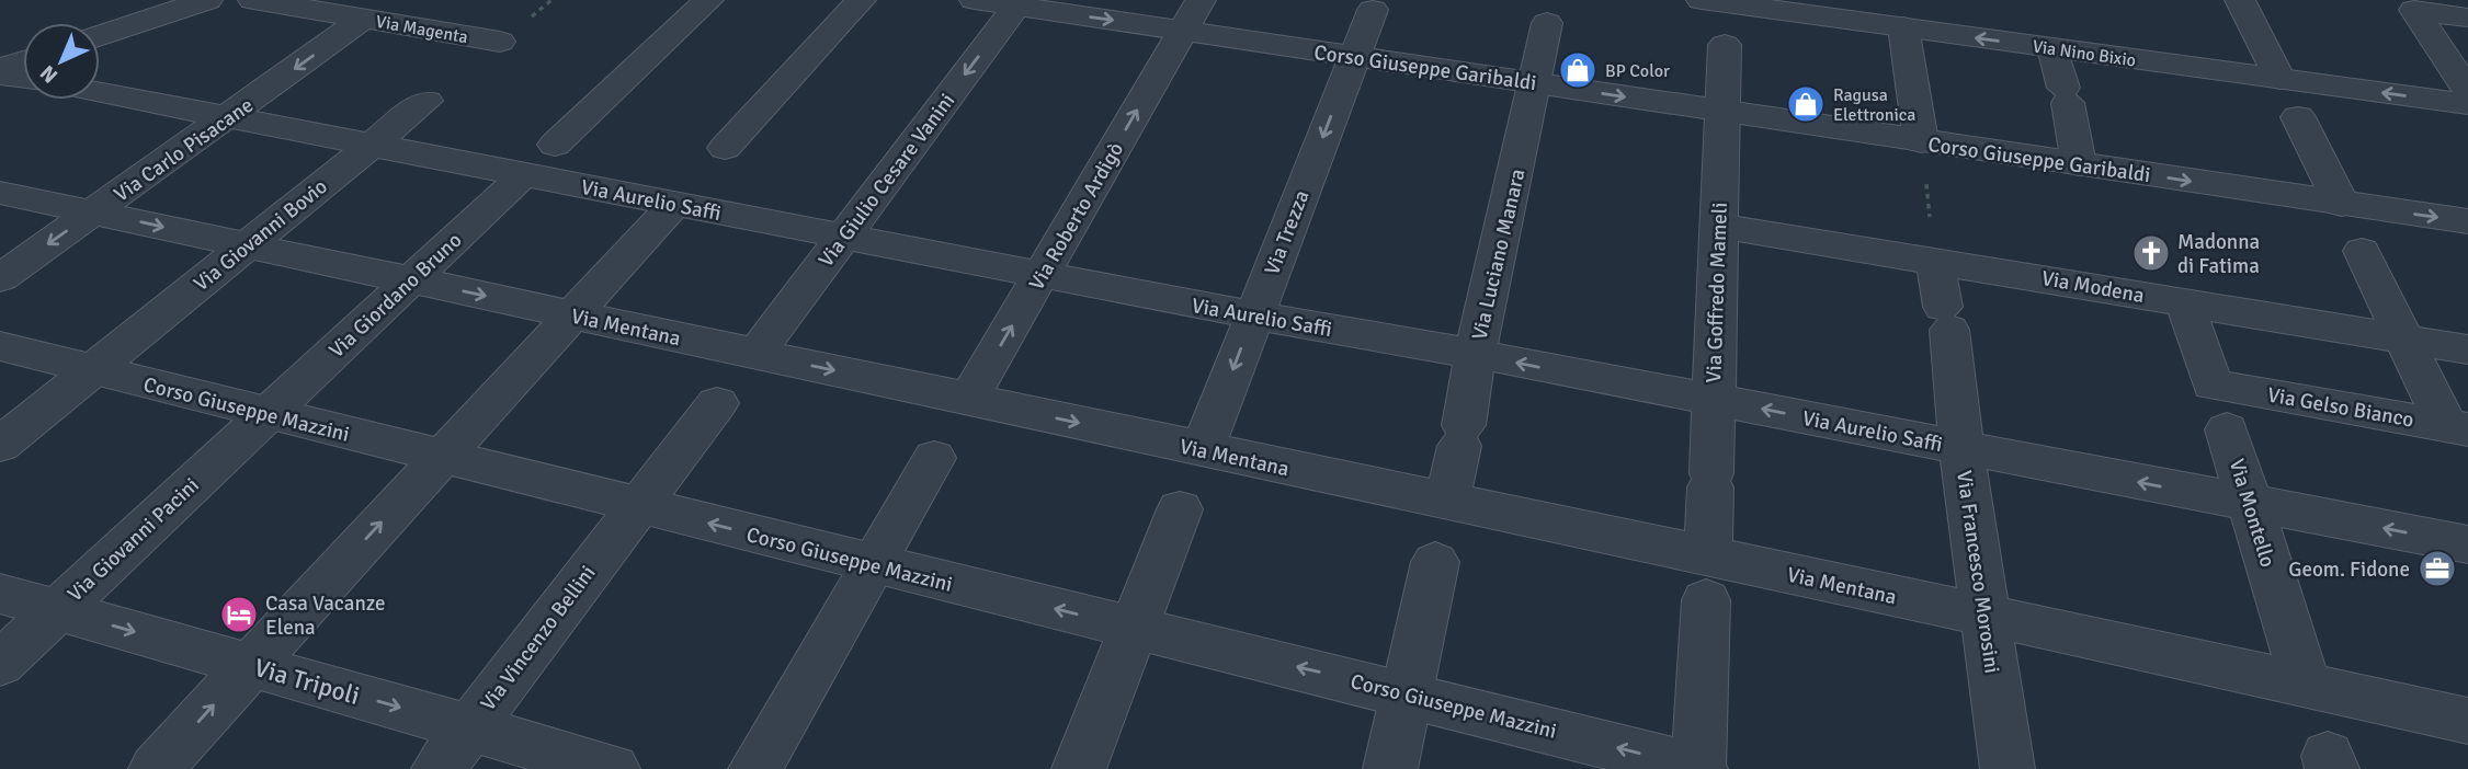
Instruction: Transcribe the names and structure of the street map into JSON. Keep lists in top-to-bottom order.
{
  "streets": {
    "street": [
      "Via Magenta",
      "Via Nino Bixio",
      "Corso Giuseppe Garibaldi",
      "Via Carlo Pisacane",
      "Via Giulio Cesare Vanini",
      "Via Aurelio Saffi",
      "Via Roberto Ardigò",
      "Via Trezza",
      "Via Giovanni Bovio",
      "Via Luciano Manara",
      "Via Modena",
      "Via Goffredo Mameli",
      "Via Giordano Bruno",
      "Via Mentana",
      "Via Gelso Bianco",
      "Corso Giuseppe Mazzini",
      "Via Montello",
      "Via Giovanni Pacini",
      "Via Francesco Morosini",
      "Via Vincenzo Bellini",
      "Via Tripoli"
    ]
  },
  "crossings": [
    ["Via Magenta", "Via Carlo Pisacane"],
    ["Corso Giuseppe Garibaldi", "Via Giulio Cesare Vanini"],
    ["Corso Giuseppe Garibaldi", "Via Roberto Ardigò"],
    ["Corso Giuseppe Garibaldi", "Via Trezza"],
    ["Corso Giuseppe Garibaldi", "Via Luciano Manara"],
    ["Corso Giuseppe Garibaldi", "Via Goffredo Mameli"],
    ["Via Carlo Pisacane", "Via Aurelio Saffi"],
    ["Via Carlo Pisacane", "Via Mentana"],
    ["Via Giulio Cesare Vanini", "Via Aurelio Saffi"],
    ["Via Giulio Cesare Vanini", "Via Mentana"],
    ["Via Aurelio Saffi", "Via Roberto Ardigò"],
    ["Via Aurelio Saffi", "Via Trezza"],
    ["Via Aurelio Saffi", "Via Giovanni Bovio"],
    ["Via Aurelio Saffi", "Via Luciano Manara"],
    ["Via Aurelio Saffi", "Via Goffredo Mameli"],
    ["Via Aurelio Saffi", "Via Giordano Bruno"],
    ["Via Aurelio Saffi", "Via Montello"],
    ["Via Aurelio Saffi", "Via Francesco Morosini"],
    ["Via Roberto Ardigò", "Via Mentana"],
    ["Via Trezza", "Via Mentana"],
    ["Via Giovanni Bovio", "Via Mentana"],
    ["Via Giovanni Bovio", "Corso Giuseppe Mazzini"],
    ["Via Luciano Manara", "Via Mentana"],
    ["Via Modena", "Via Goffredo Mameli"],
    ["Via Modena", "Via Gelso Bianco"],
    ["Via Modena", "Via Francesco Morosini"],
    ["Via Goffredo Mameli", "Via Mentana"],
    ["Via Goffredo Mameli", "Corso Giuseppe Mazzini"],
    ["Via Giordano Bruno", "Via Mentana"],
    ["Via Giordano Bruno", "Corso Giuseppe Mazzini"],
    ["Via Giordano Bruno", "Via Giovanni Pacini"],
    ["Via Mentana", "Via Montello"],
    ["Via Mentana", "Via Francesco Morosini"],
    ["Corso Giuseppe Mazzini", "Via Giovanni Pacini"],
    ["Corso Giuseppe Mazzini", "Via Vincenzo Bellini"],
    ["Via Giovanni Pacini", "Via Tripoli"],
    ["Via Vincenzo Bellini", "Via Tripoli"]
  ],
  "one_way": [
    "Via Nino Bixio",
    "Corso Giuseppe Garibaldi",
    "Via Aurelio Saffi",
    "Via Trezza",
    "Corso Giuseppe Mazzini",
    "Via Tripoli"
  ],
  "places": {
    "shop": ["BP Color", "Ragusa Elettronica"],
    "church": ["Madonna di Fatima"],
    "office": ["Geom. Fidone"],
    "hotel": ["Casa Vacanze Elena"]
  },
  "north": "bottom left"
}
